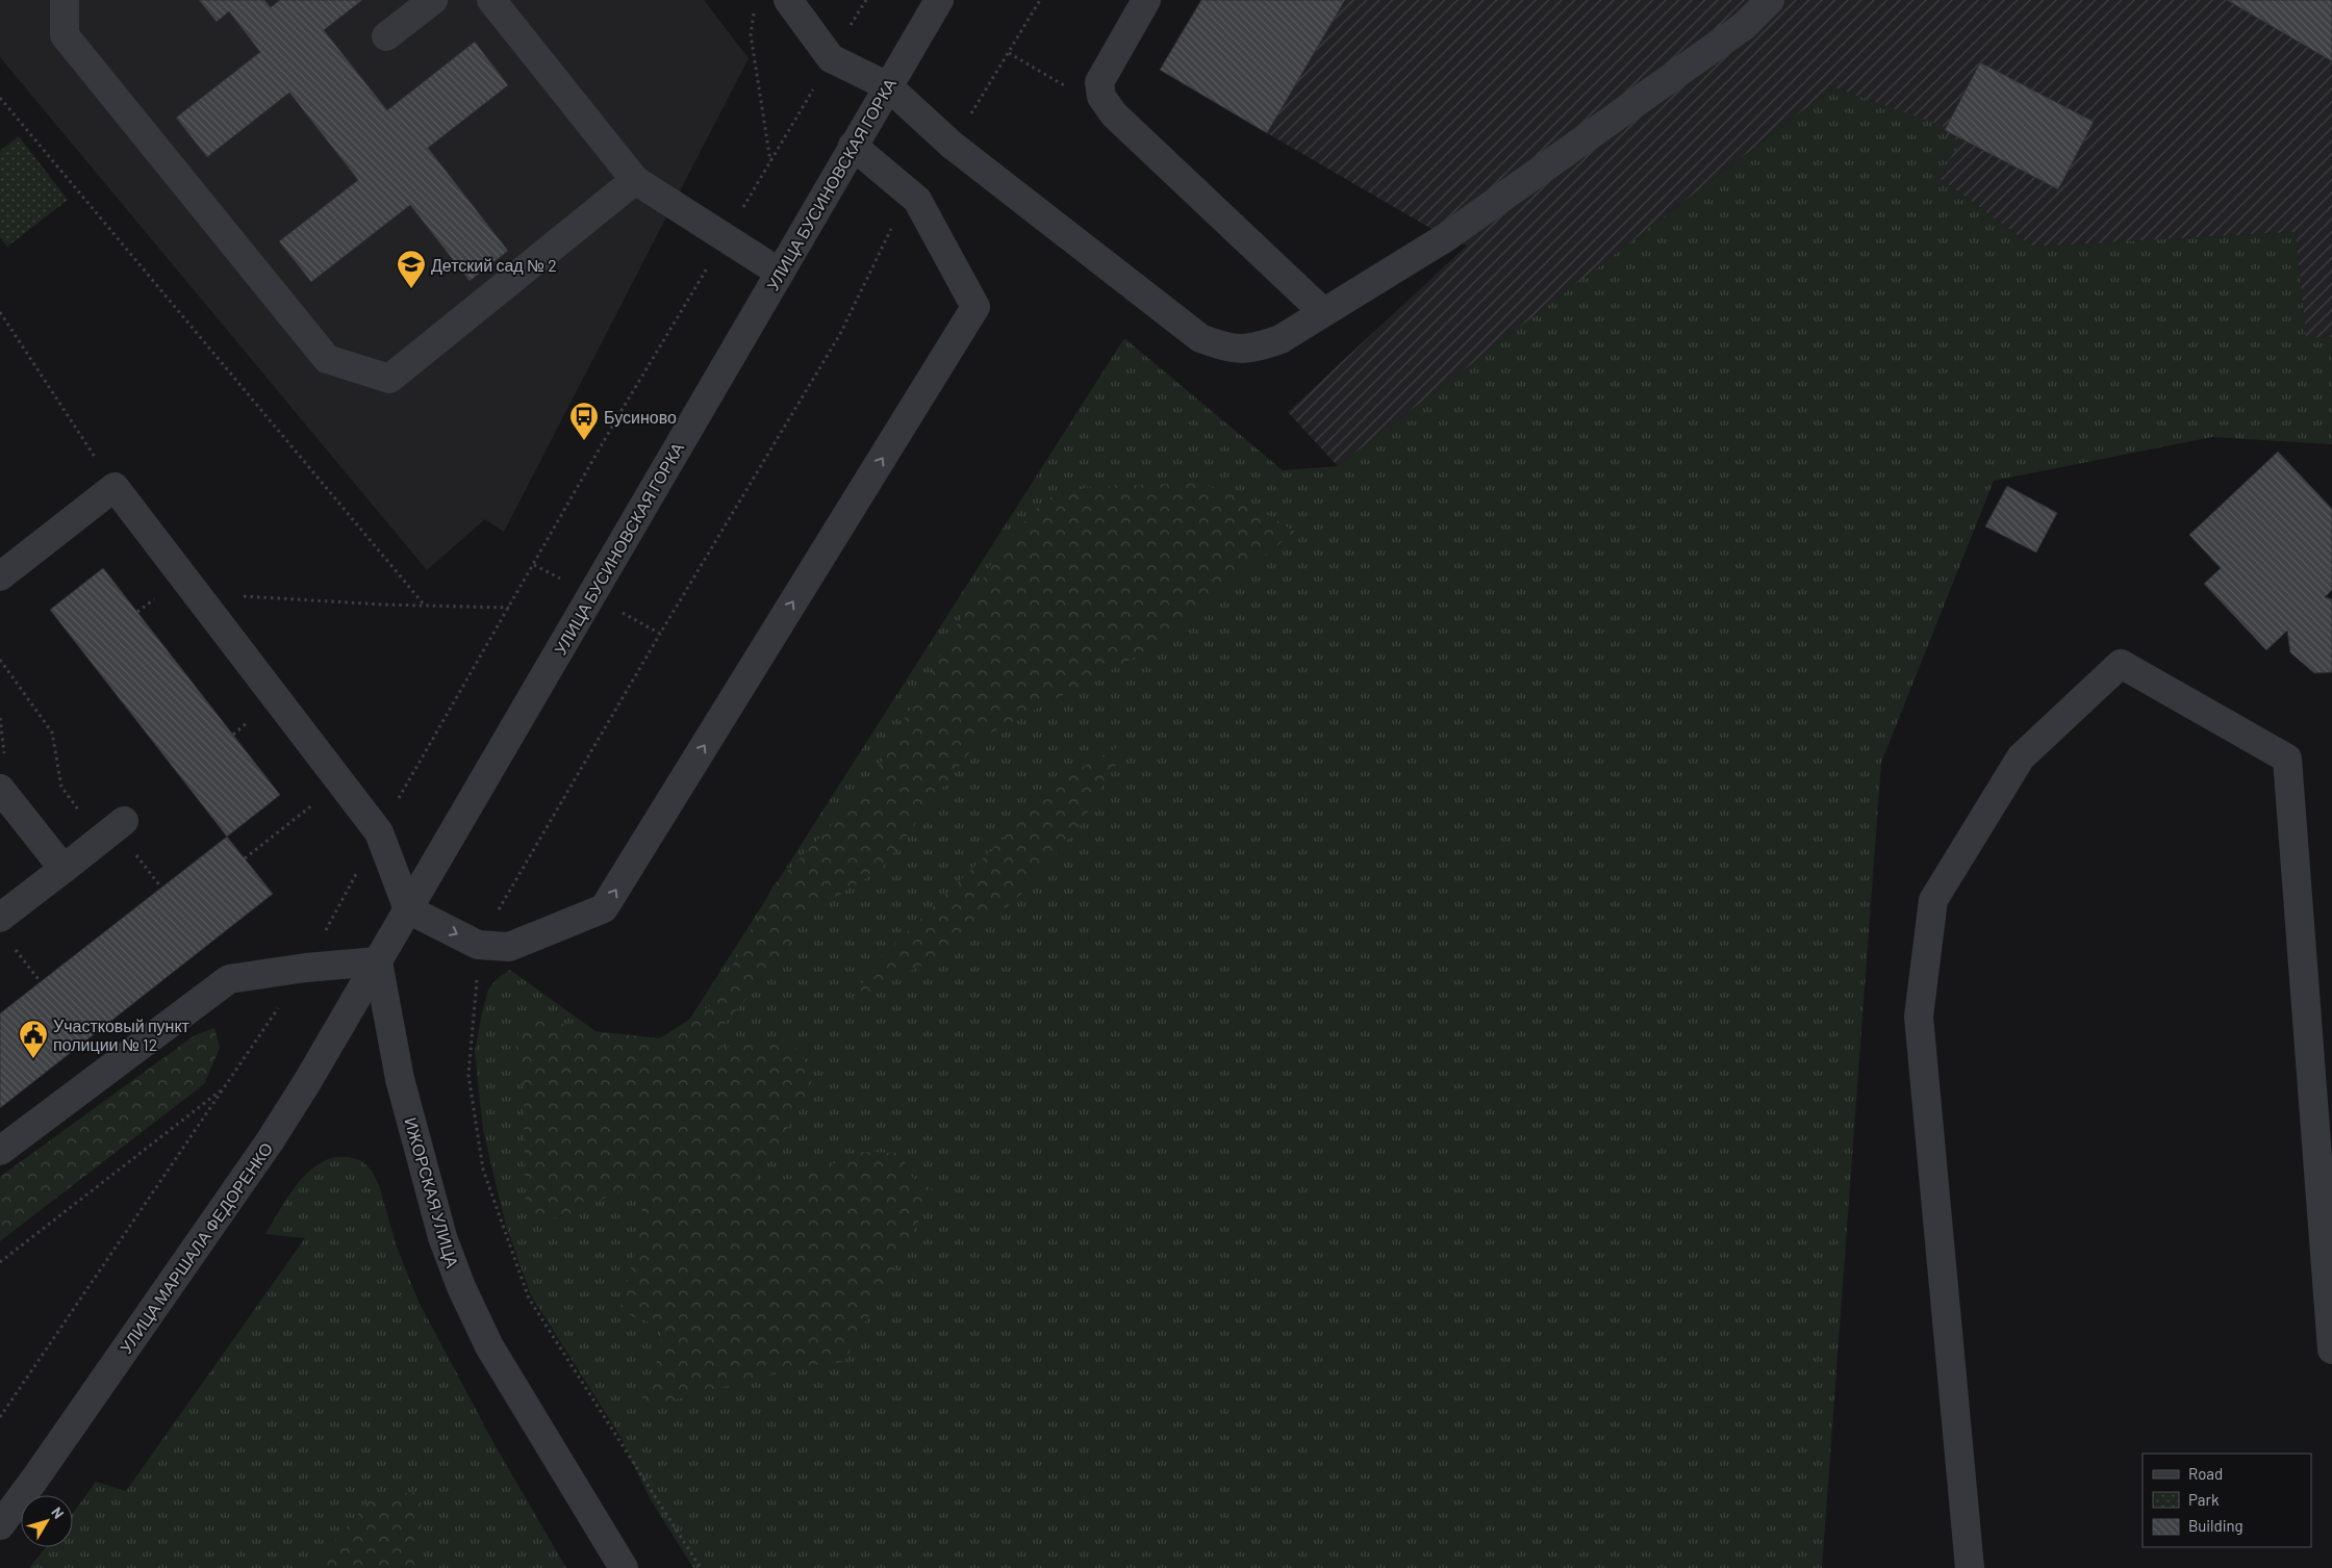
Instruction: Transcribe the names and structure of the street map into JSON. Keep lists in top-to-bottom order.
{
  "streets": {
    "street": ["УЛИЦА БУСИНОВСКАЯ ГОРКА", "ИЖОРСКАЯ УЛИЦА", "УЛИЦА МАРШАЛА ФЕДОРЕНКО"]
  },
  "crossings": [
    ["УЛИЦА БУСИНОВСКАЯ ГОРКА", "ИЖОРСКАЯ УЛИЦА"],
    ["УЛИЦА БУСИНОВСКАЯ ГОРКА", "УЛИЦА МАРШАЛА ФЕДОРЕНКО"],
    ["ИЖОРСКАЯ УЛИЦА", "УЛИЦА МАРШАЛА ФЕДОРЕНКО"]
  ],
  "places": {
    "school or university": ["Детский сад № 2"],
    "bus stop": ["Бусиново"],
    "public building": ["Участковый пункт полиции № 12"]
  },
  "legend": ["Road", "Park", "Building"],
  "north": "top right"
}
